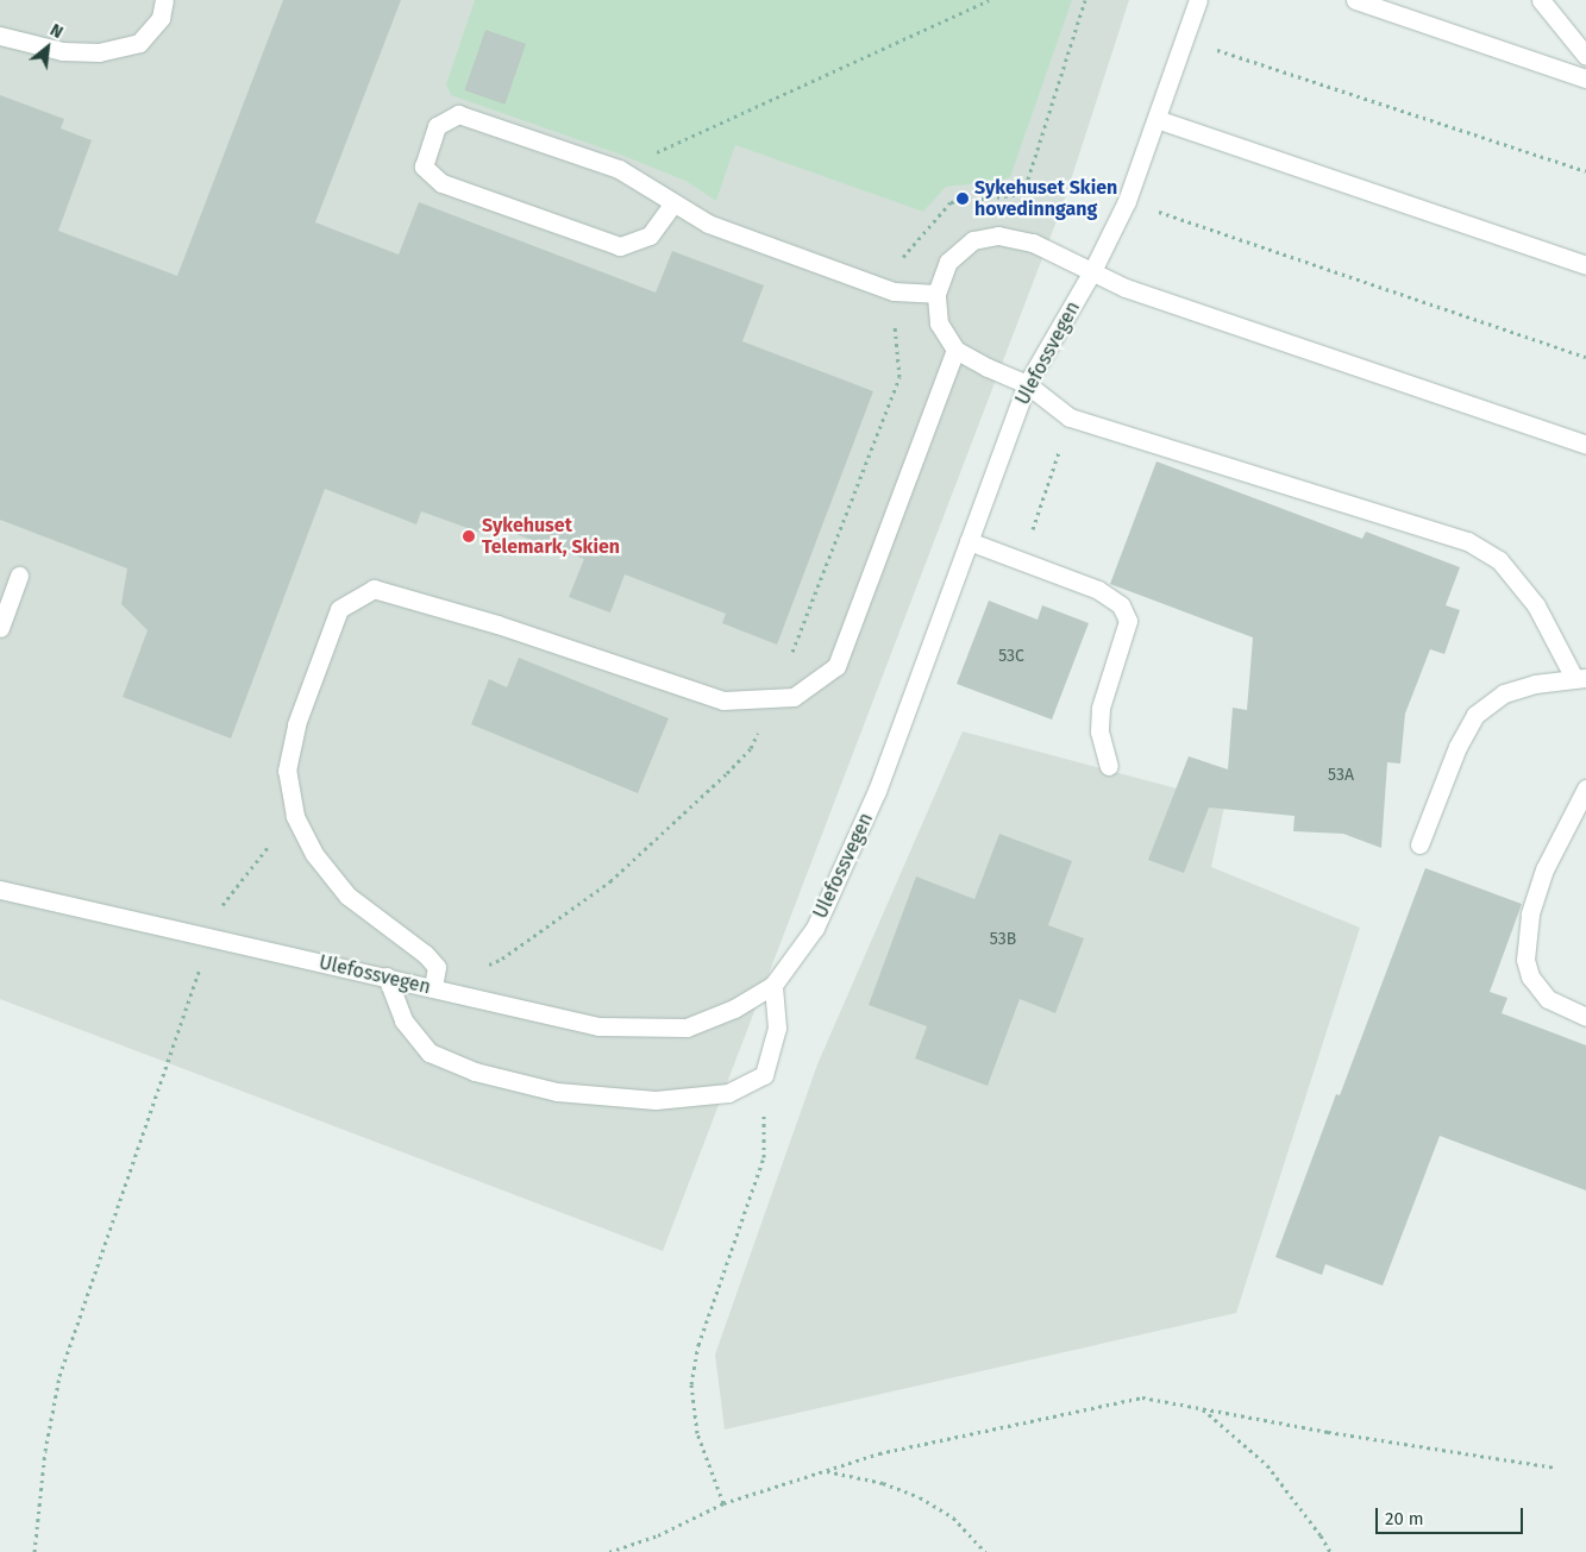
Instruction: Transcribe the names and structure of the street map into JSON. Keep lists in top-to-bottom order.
{
  "streets": {
    "street": ["Ulefossvegen"]
  },
  "places": ["Sykehuset Skien hovedinngang", "Sykehuset Telemark, Skien"],
  "house_numbers": ["53C", "53A", "53B"],
  "scale_bar": "20 m",
  "north": "top right"
}
